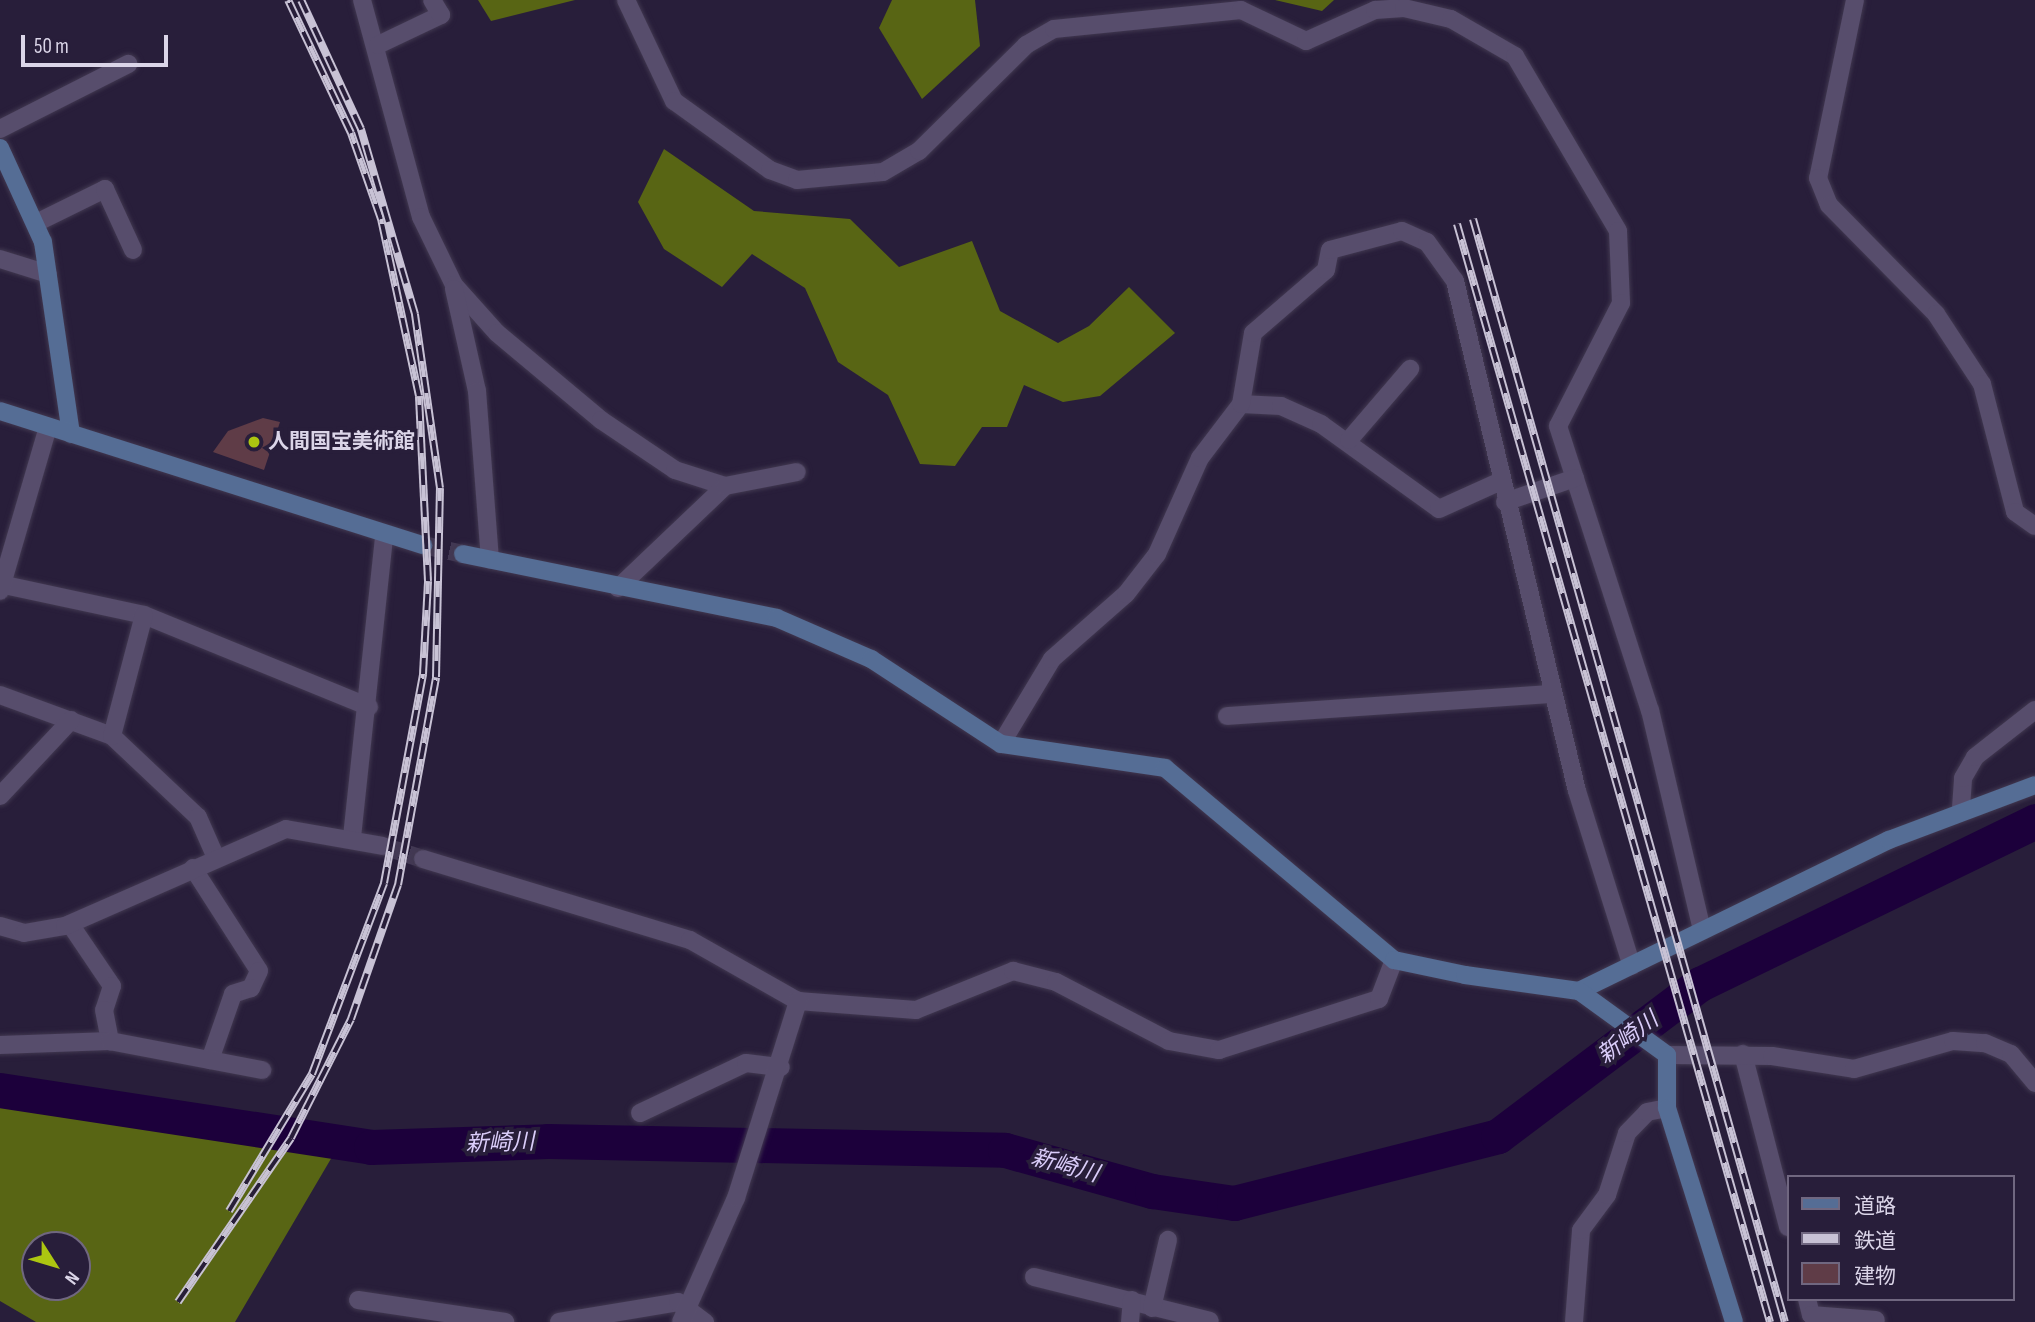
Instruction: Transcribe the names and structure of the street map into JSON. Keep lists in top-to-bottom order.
{
  "water": ["新崎川"],
  "places": ["人間国宝美術館"],
  "legend": ["道路", "鉄道", "建物"],
  "scale_bar": "50 m",
  "north": "bottom right"
}
